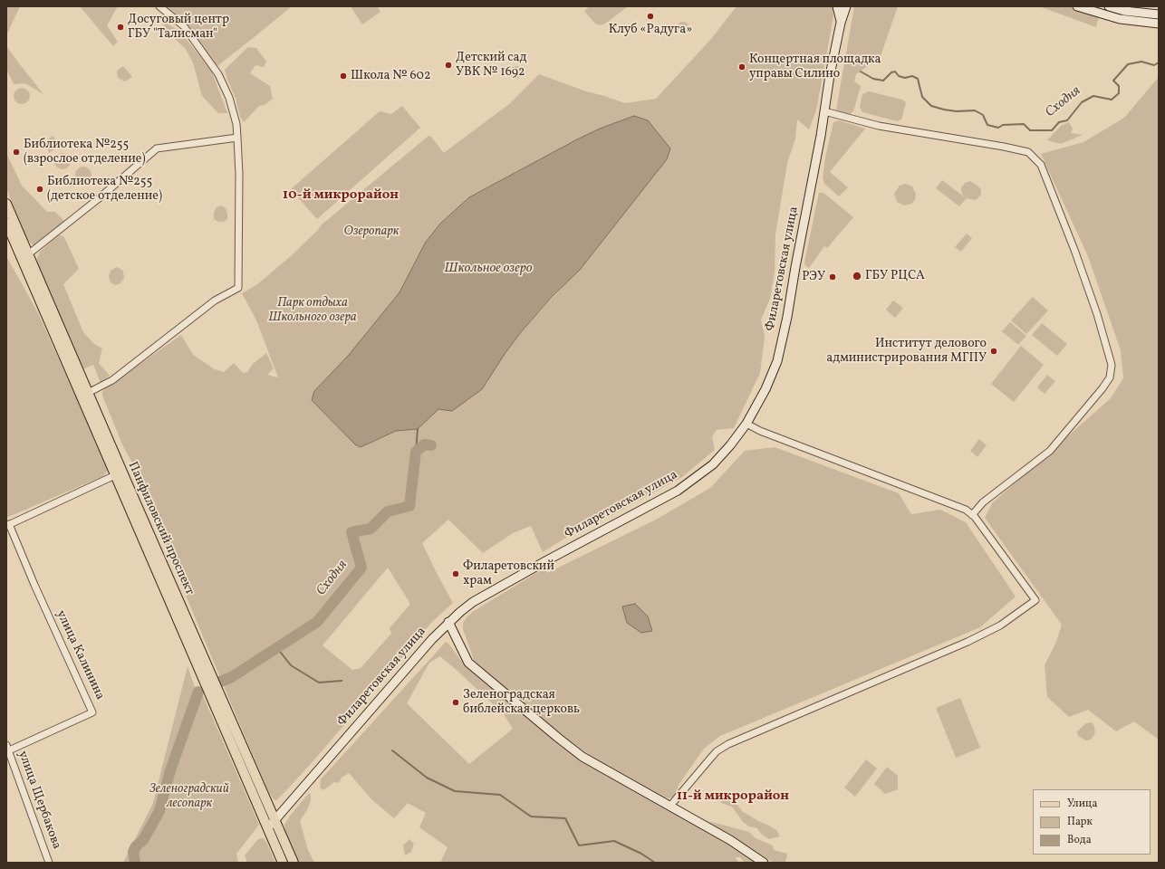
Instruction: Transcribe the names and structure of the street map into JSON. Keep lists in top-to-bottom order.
{
  "streets": {
    "main road": ["Панфиловский проспект"],
    "street": ["Филаретовская улица", "улица Калинина", "улица Щербакова"]
  },
  "crossings": [
    ["Филаретовская улица", "Панфиловский проспект"],
    ["улица Калинина", "улица Щербакова"]
  ],
  "districts": ["10-й микрорайон", "11-й микрорайон"],
  "water": ["Сходня", "Школьное озеро"],
  "parks": ["Озеропарк", "Парк отдыха Школьного озера", "Зеленоградский лесопарк"],
  "places": [
    "Клуб «Радуга»",
    "Досуговый центр ГБУ \"Талисман\"",
    "Детский сад УВК № 1692",
    "Концертная площадка управы Силино",
    "Школа № 602",
    "Библиотека №255 (взрослое отделение)",
    "Библиотека №255 (детское отделение)",
    "ГБУ РЦСА",
    "РЭУ",
    "Институт делового администрирования МГПУ",
    "Филаретовский храм",
    "Зеленоградская библейская церковь"
  ],
  "legend": ["Улица", "Парк", "Вода"]
}
